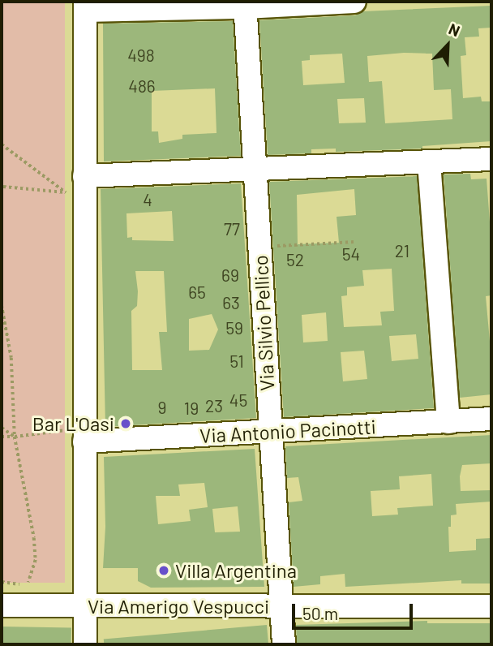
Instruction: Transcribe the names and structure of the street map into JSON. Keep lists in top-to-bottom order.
{
  "streets": {
    "street": ["Via Silvio Pellico", "Via Antonio Pacinotti", "Via Amerigo Vespucci"]
  },
  "crossings": [
    ["Via Silvio Pellico", "Via Antonio Pacinotti"],
    ["Via Silvio Pellico", "Via Amerigo Vespucci"]
  ],
  "places": ["Bar L'Oasi", "Villa Argentina"],
  "house_numbers": [
    "498",
    "486",
    "4",
    "77",
    "21",
    "54",
    "52",
    "69",
    "65",
    "63",
    "59",
    "51",
    "45",
    "23",
    "9",
    "19"
  ],
  "scale_bar": "50 m",
  "north": "top right"
}
